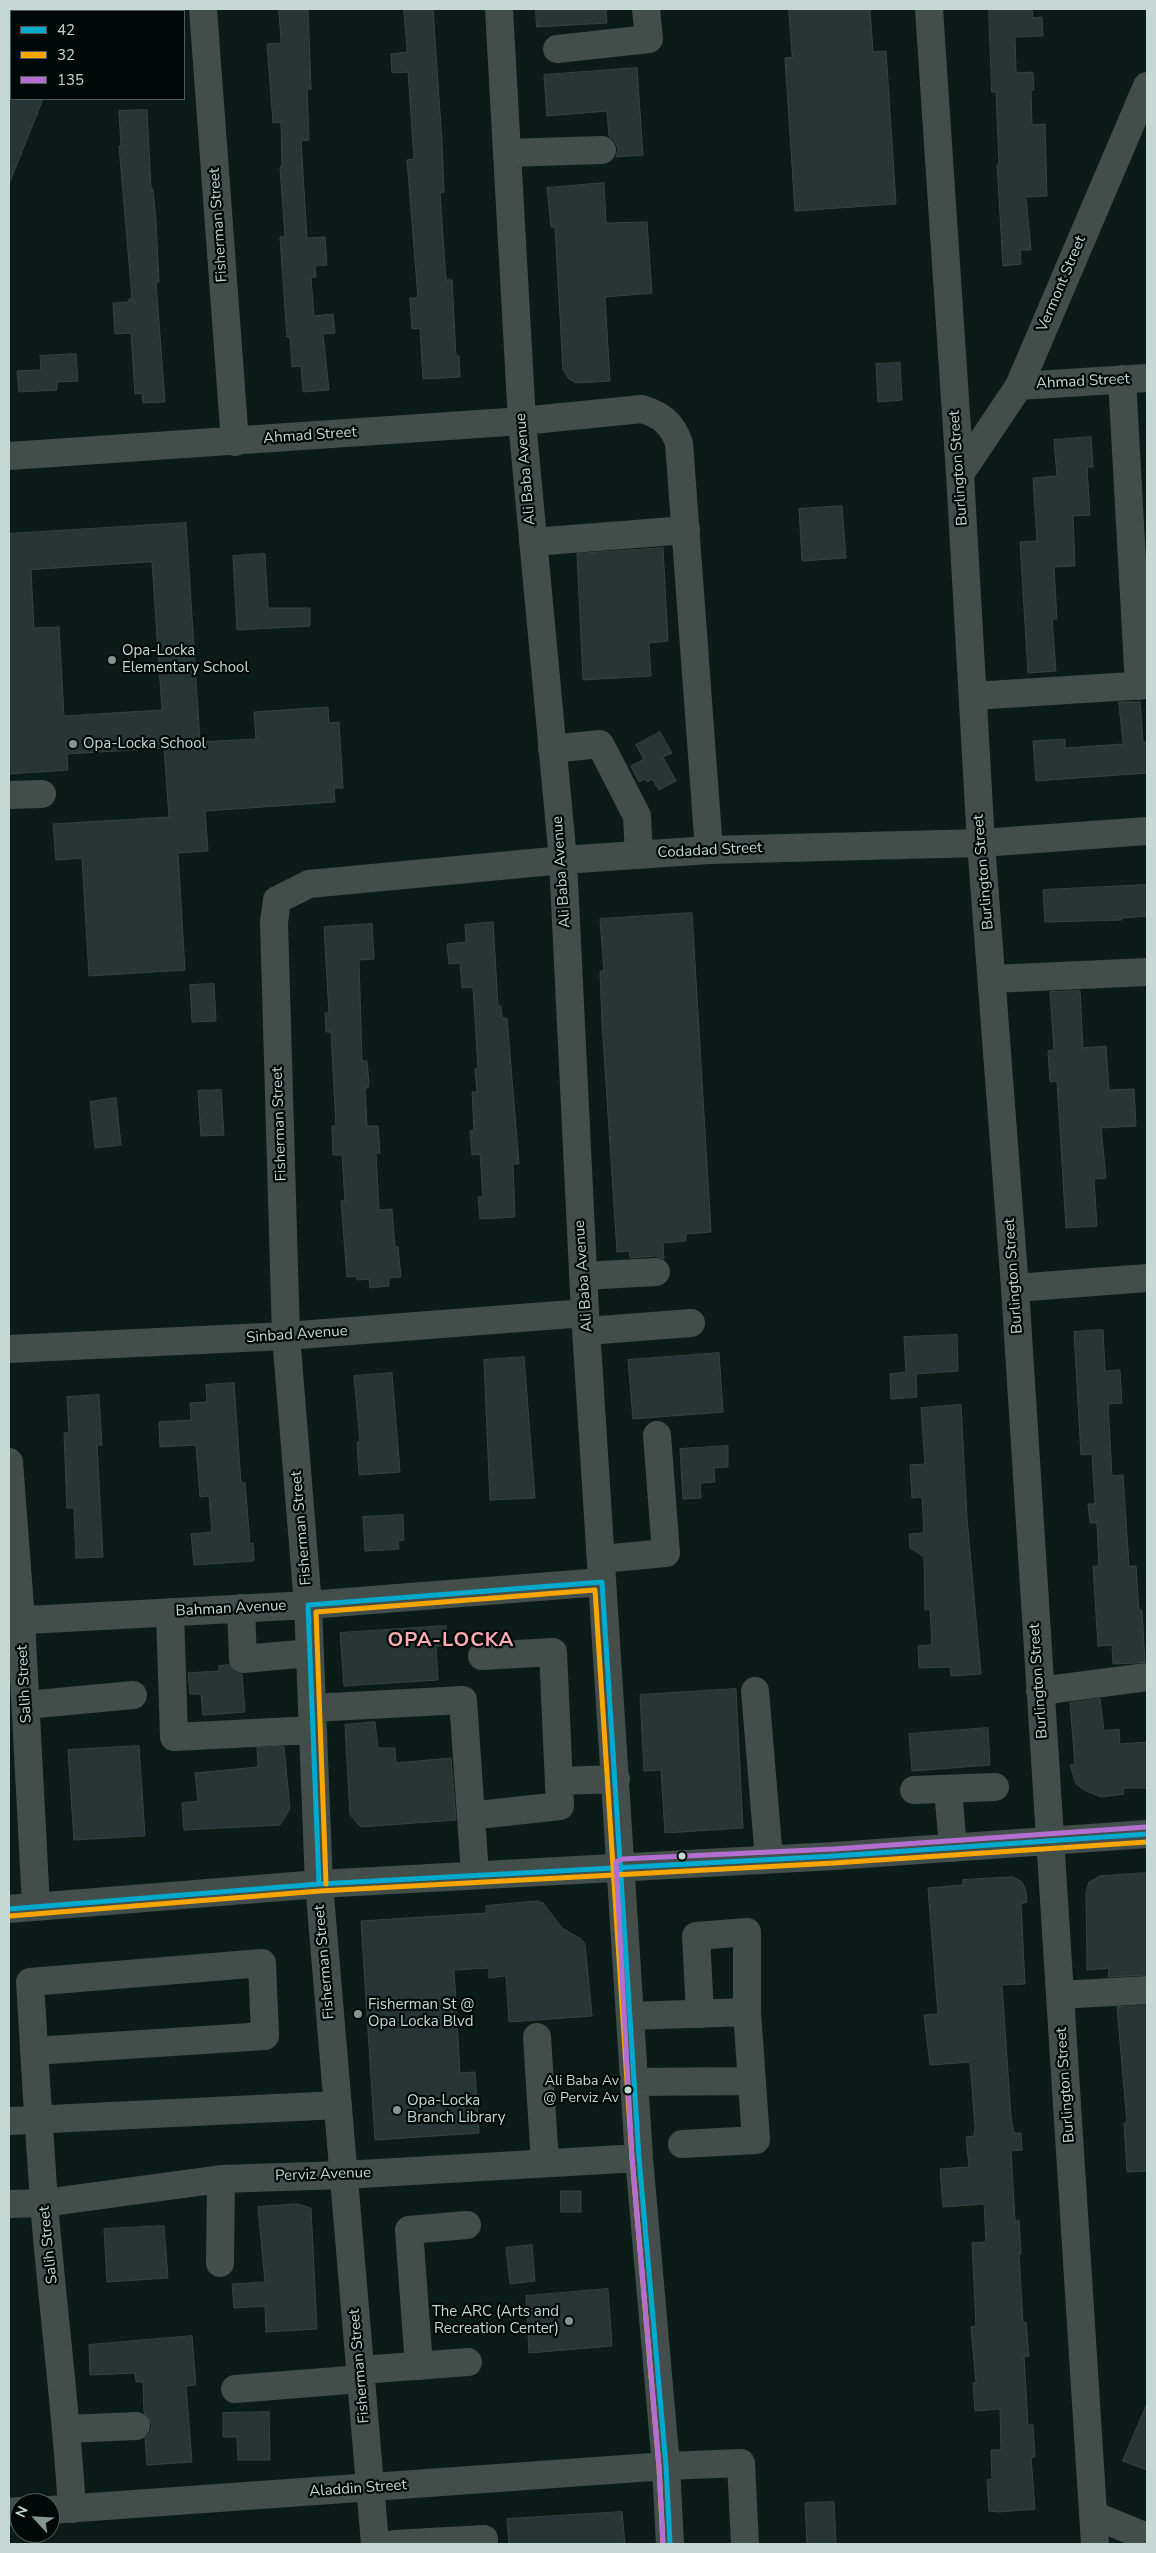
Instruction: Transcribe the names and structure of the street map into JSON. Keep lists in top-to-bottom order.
{
  "streets": {
    "street": [
      "Fisherman Street",
      "Vermont Street",
      "Ahmad Street",
      "Burlington Street",
      "Ali Baba Avenue",
      "Codadad Street",
      "Sinbad Avenue",
      "Bahman Avenue",
      "Salih Street",
      "Perviz Avenue",
      "Aladdin Street"
    ]
  },
  "crossings": [
    ["Fisherman Street", "Ahmad Street"],
    ["Fisherman Street", "Codadad Street"],
    ["Fisherman Street", "Sinbad Avenue"],
    ["Fisherman Street", "Bahman Avenue"],
    ["Fisherman Street", "Perviz Avenue"],
    ["Fisherman Street", "Aladdin Street"],
    ["Vermont Street", "Ahmad Street"],
    ["Vermont Street", "Burlington Street"],
    ["Ahmad Street", "Ali Baba Avenue"],
    ["Ahmad Street", "Codadad Street"],
    ["Burlington Street", "Codadad Street"],
    ["Ali Baba Avenue", "Codadad Street"],
    ["Ali Baba Avenue", "Sinbad Avenue"],
    ["Ali Baba Avenue", "Bahman Avenue"],
    ["Ali Baba Avenue", "Perviz Avenue"],
    ["Ali Baba Avenue", "Aladdin Street"],
    ["Bahman Avenue", "Salih Street"],
    ["Salih Street", "Perviz Avenue"],
    ["Salih Street", "Aladdin Street"]
  ],
  "districts": ["OPA-LOCKA"],
  "places": [
    "Opa-Locka Elementary School",
    "Opa-Locka School",
    "Fisherman St @ Opa Locka Blvd",
    "Ali Baba Av @ Perviz Av",
    "Opa-Locka Branch Library",
    "The ARC (Arts and Recreation Center)"
  ],
  "lines": ["transit line 42", "transit line 32", "transit line 135"],
  "legend": ["42", "32", "135"],
  "north": "top left"
}
